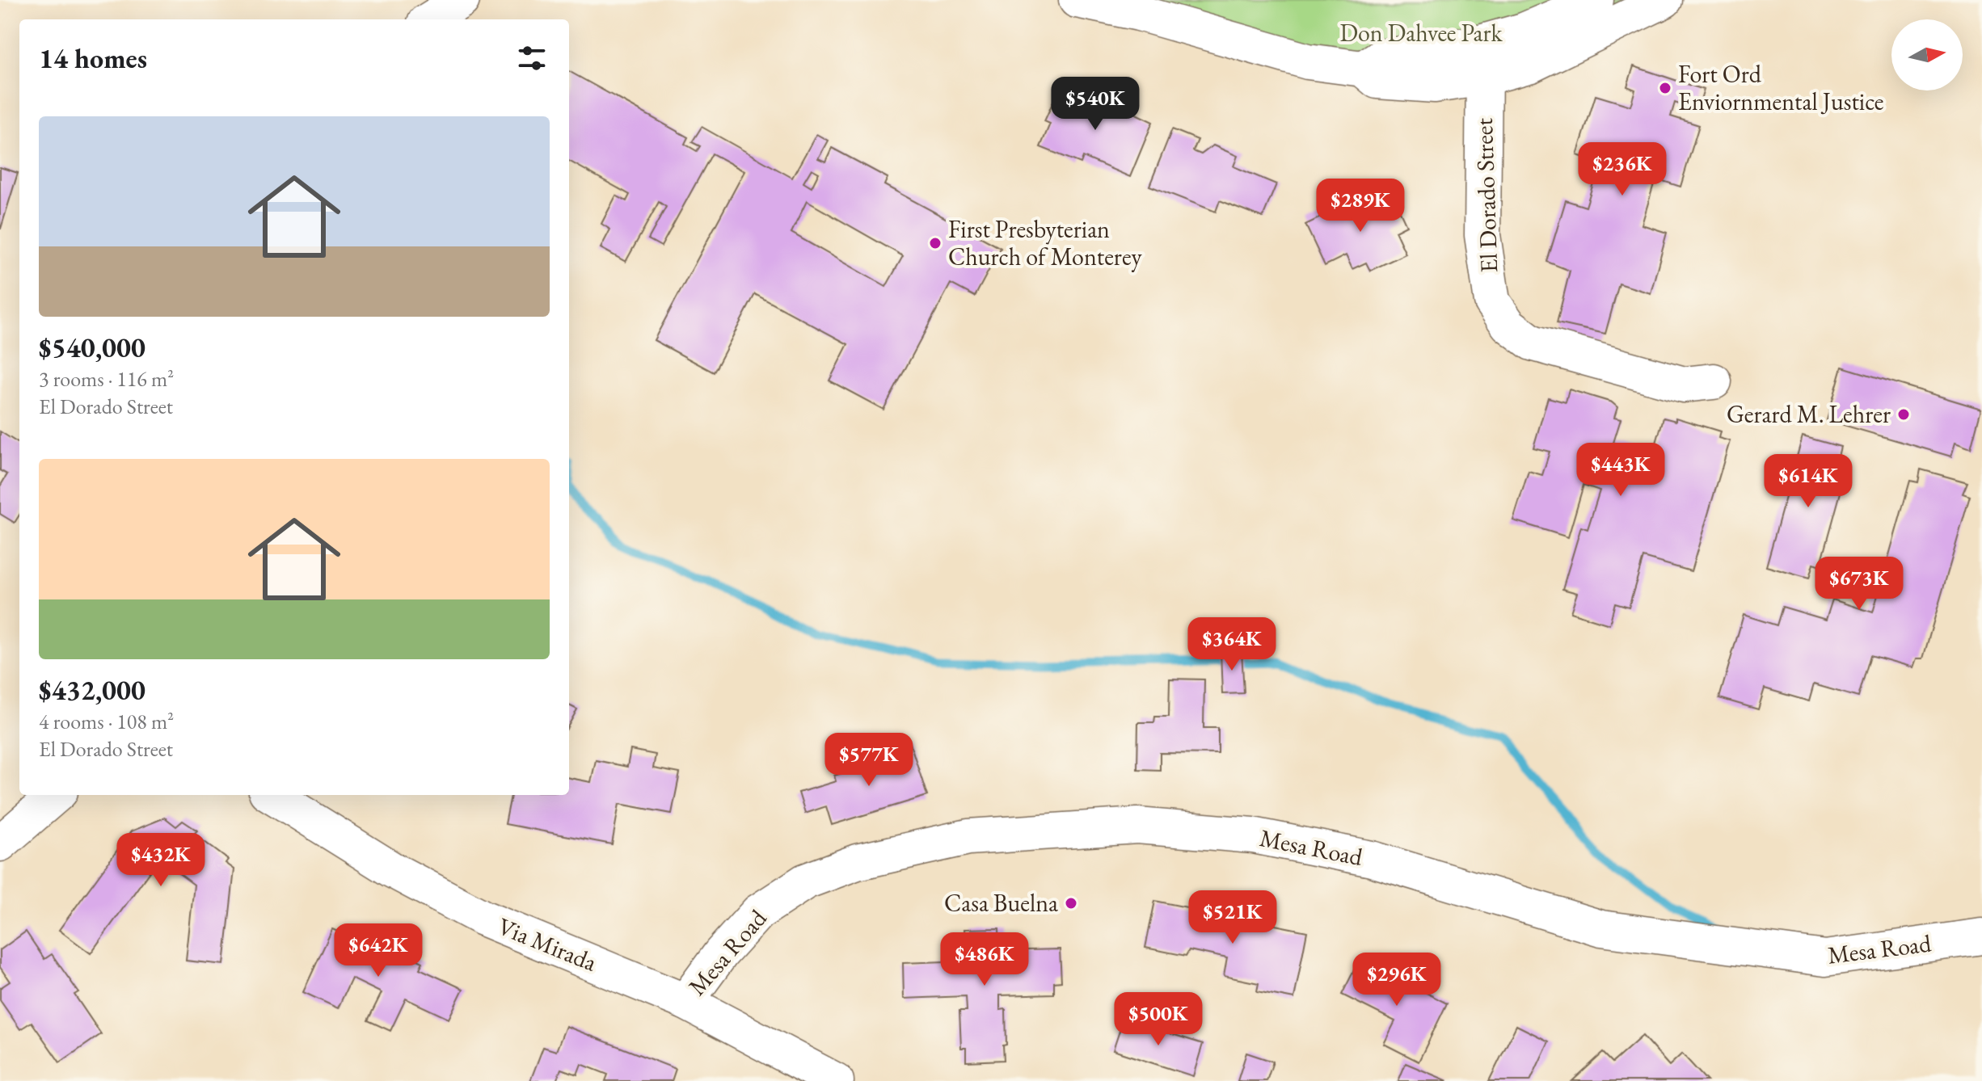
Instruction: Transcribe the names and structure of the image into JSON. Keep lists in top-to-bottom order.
{
  "streets": {
    "street": ["El Dorado Street", "Mesa Road", "Via Mirada"]
  },
  "crossings": [
    ["Mesa Road", "Via Mirada"]
  ],
  "parks": ["Don Dahvee Park"],
  "places": [
    "Fort Ord Enviornmental Justice",
    "First Presbyterian Church of Monterey",
    "Gerard M. Lehrer",
    "Casa Buelna"
  ],
  "north": "right",
  "page": {
    "heading": "14 homes",
    "price": [
      "$540K",
      "$236K",
      "$289K",
      "$443K",
      "$614K",
      "$673K",
      "$364K",
      "$577K",
      "$432K",
      "$521K",
      "$642K",
      "$486K",
      "$296K",
      "$500K"
    ],
    "list": [
      {
        "name": "$540,000",
        "note": "3 rooms · 116 m² · El Dorado Street"
      },
      {
        "name": "$432,000",
        "note": "4 rooms · 108 m² · El Dorado Street"
      }
    ]
  }
}
